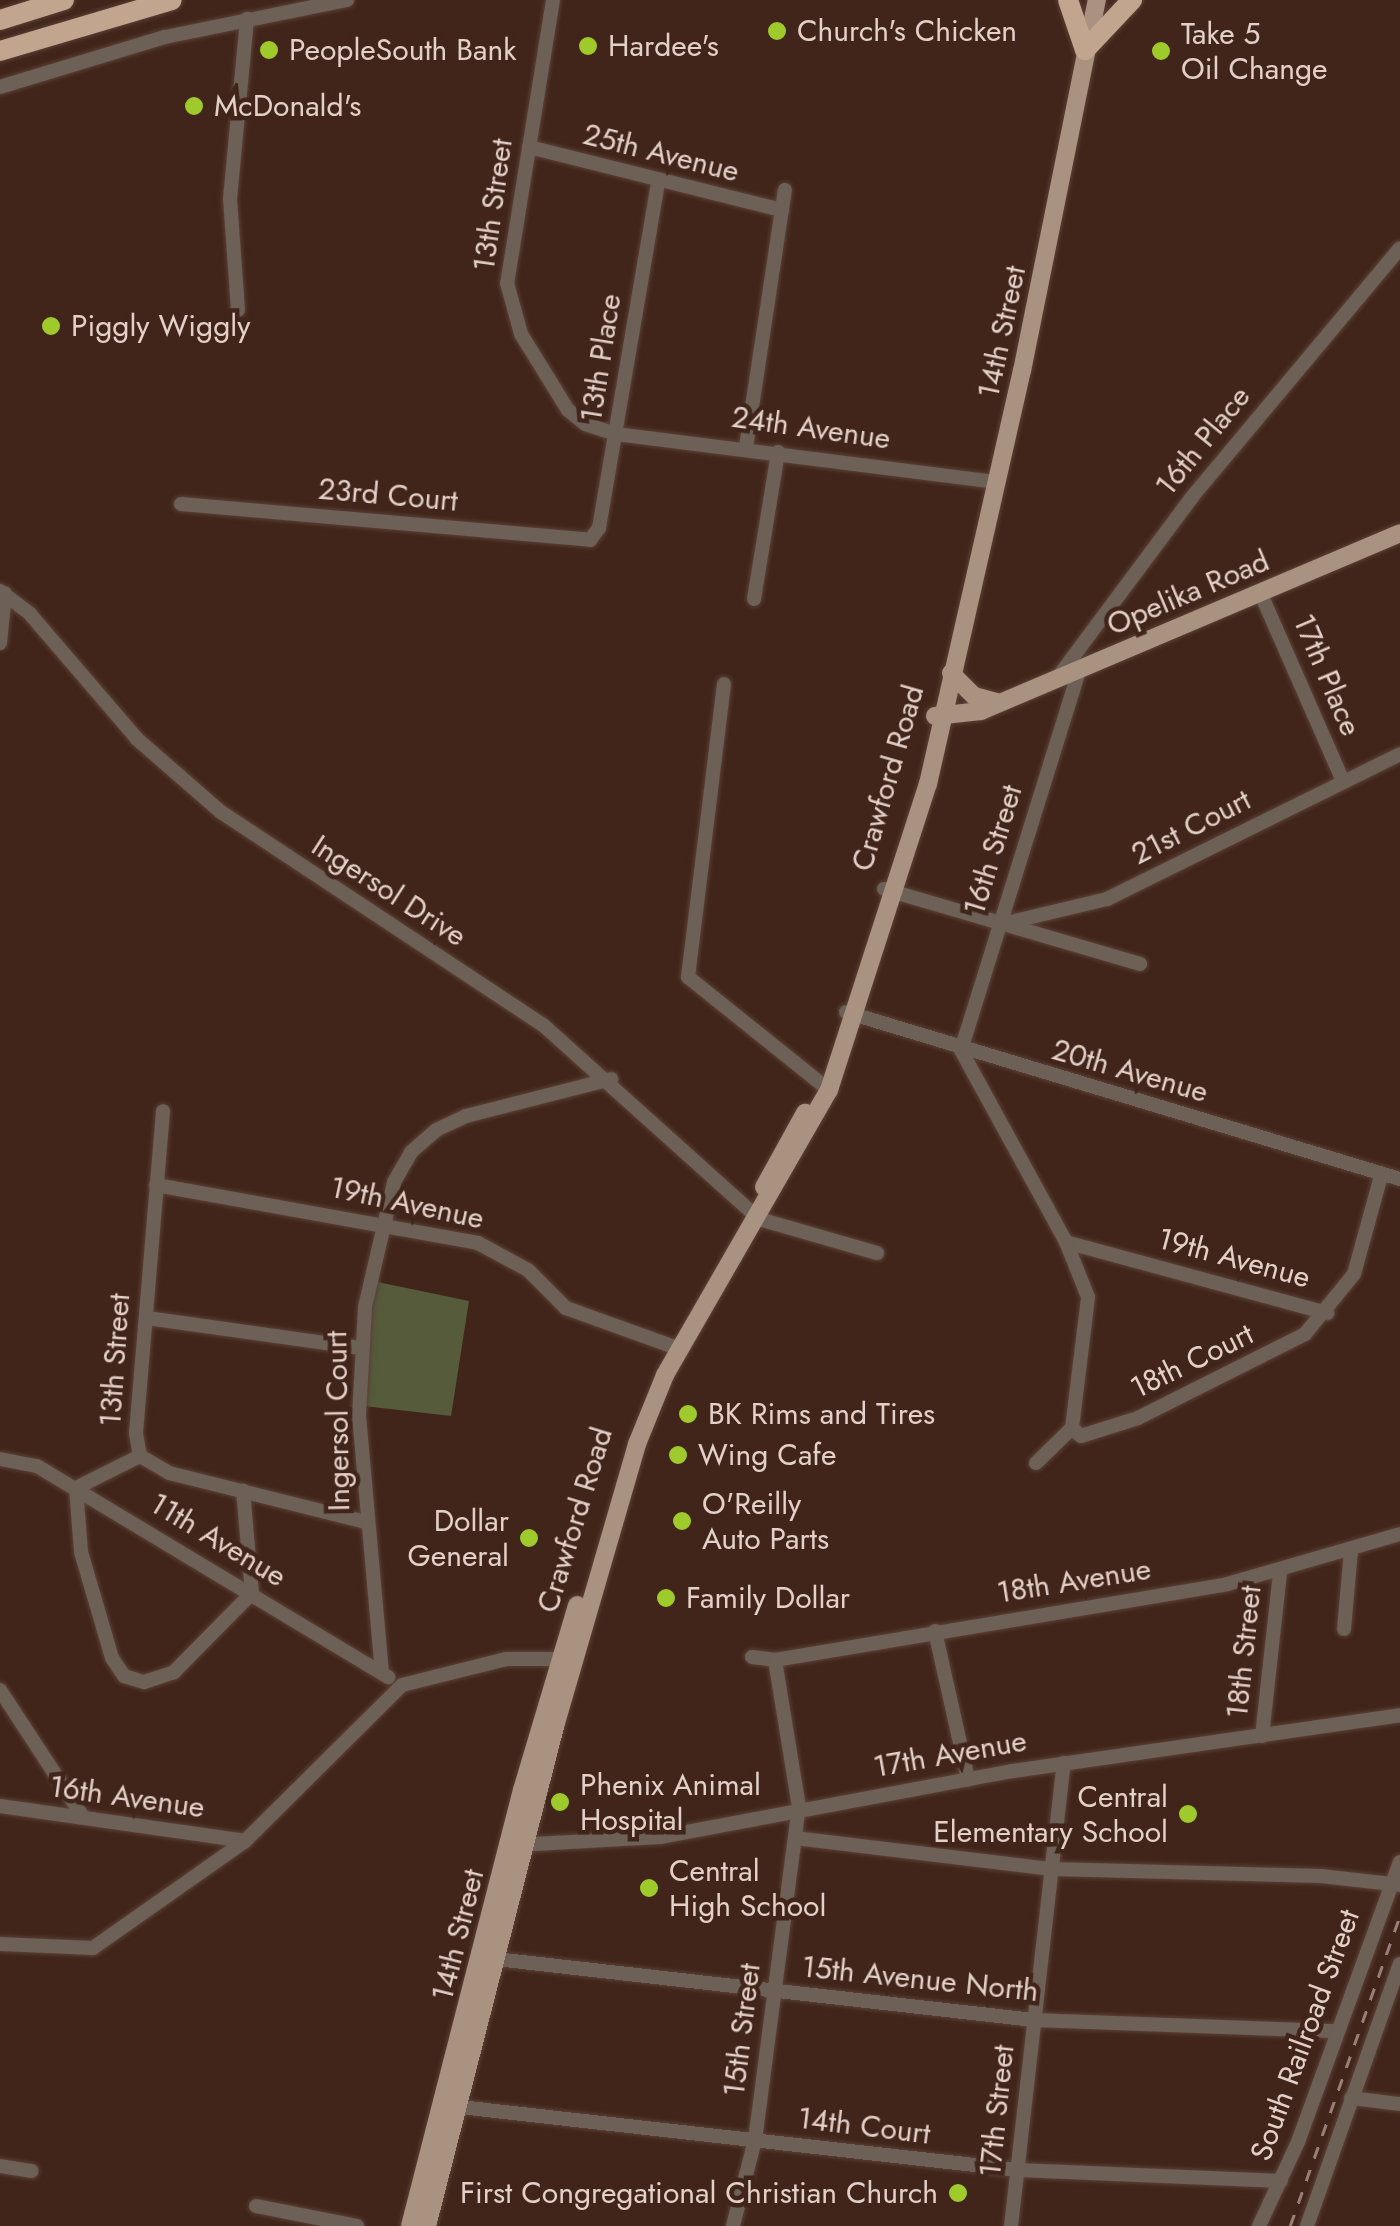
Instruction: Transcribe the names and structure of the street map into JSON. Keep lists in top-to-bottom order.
{
  "streets": {
    "main road": ["14th Street", "Opelika Road", "Crawford Road"],
    "street": [
      "25th Avenue",
      "13th Street",
      "13th Place",
      "24th Avenue",
      "16th Place",
      "23rd Court",
      "17th Place",
      "21st Court",
      "16th Street",
      "Ingersol Drive",
      "20th Avenue",
      "19th Avenue",
      "18th Court",
      "Ingersol Court",
      "11th Avenue",
      "18th Avenue",
      "18th Street",
      "17th Avenue",
      "16th Avenue",
      "15th Avenue North",
      "15th Street",
      "South Railroad Street",
      "17th Street",
      "14th Court"
    ]
  },
  "crossings": [
    ["25th Avenue", "13th Street"],
    ["25th Avenue", "13th Place"],
    ["13th Street", "13th Place"],
    ["13th Street", "24th Avenue"],
    ["13th Street", "19th Avenue"],
    ["13th Street", "11th Avenue"],
    ["14th Street", "24th Avenue"],
    ["14th Street", "Crawford Road"],
    ["14th Street", "17th Avenue"],
    ["14th Street", "15th Avenue North"],
    ["14th Street", "14th Court"],
    ["13th Place", "24th Avenue"],
    ["13th Place", "23rd Court"],
    ["16th Place", "Opelika Road"],
    ["Opelika Road", "17th Place"],
    ["Opelika Road", "Crawford Road"],
    ["Opelika Road", "16th Street"],
    ["17th Place", "21st Court"],
    ["Crawford Road", "Ingersol Drive"],
    ["Crawford Road", "20th Avenue"],
    ["Crawford Road", "19th Avenue"],
    ["21st Court", "16th Street"],
    ["16th Street", "20th Avenue"],
    ["Ingersol Drive", "Ingersol Court"],
    ["19th Avenue", "18th Court"],
    ["19th Avenue", "Ingersol Court"],
    ["Ingersol Court", "11th Avenue"],
    ["18th Avenue", "18th Street"],
    ["18th Avenue", "15th Street"],
    ["18th Street", "17th Avenue"],
    ["17th Avenue", "15th Street"],
    ["17th Avenue", "17th Street"],
    ["15th Avenue North", "15th Street"],
    ["15th Avenue North", "South Railroad Street"],
    ["15th Avenue North", "17th Street"],
    ["15th Street", "14th Court"],
    ["South Railroad Street", "14th Court"],
    ["17th Street", "14th Court"]
  ],
  "places": [
    "Church's Chicken",
    "Hardee's",
    "PeopleSouth Bank",
    "Take 5 Oil Change",
    "McDonald's",
    "Piggly Wiggly",
    "BK Rims and Tires",
    "Wing Cafe",
    "O'Reilly Auto Parts",
    "Dollar General",
    "Family Dollar",
    "Phenix Animal Hospital",
    "Central Elementary School",
    "Central High School",
    "First Congregational Christian Church"
  ]
}
